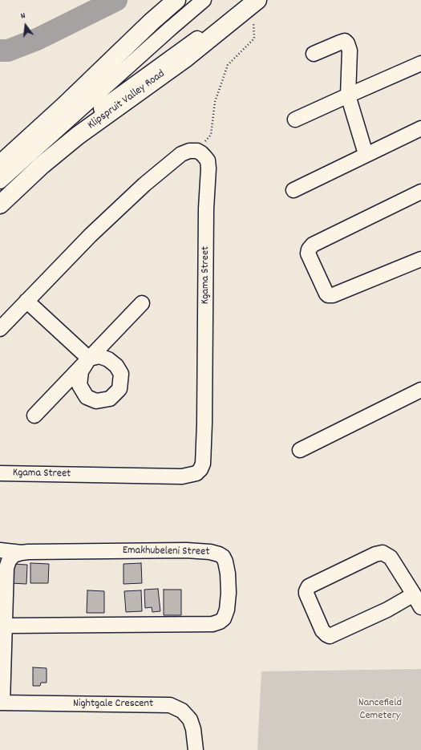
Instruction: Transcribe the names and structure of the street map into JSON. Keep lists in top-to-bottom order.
{
  "streets": {
    "main road": ["Klipspruit Valley Road"],
    "street": ["Kgama Street", "Emakhubeleni Street", "Nightgale Crescent"]
  },
  "parks": ["Nancefield Cemetery"],
  "north": "top"
}
